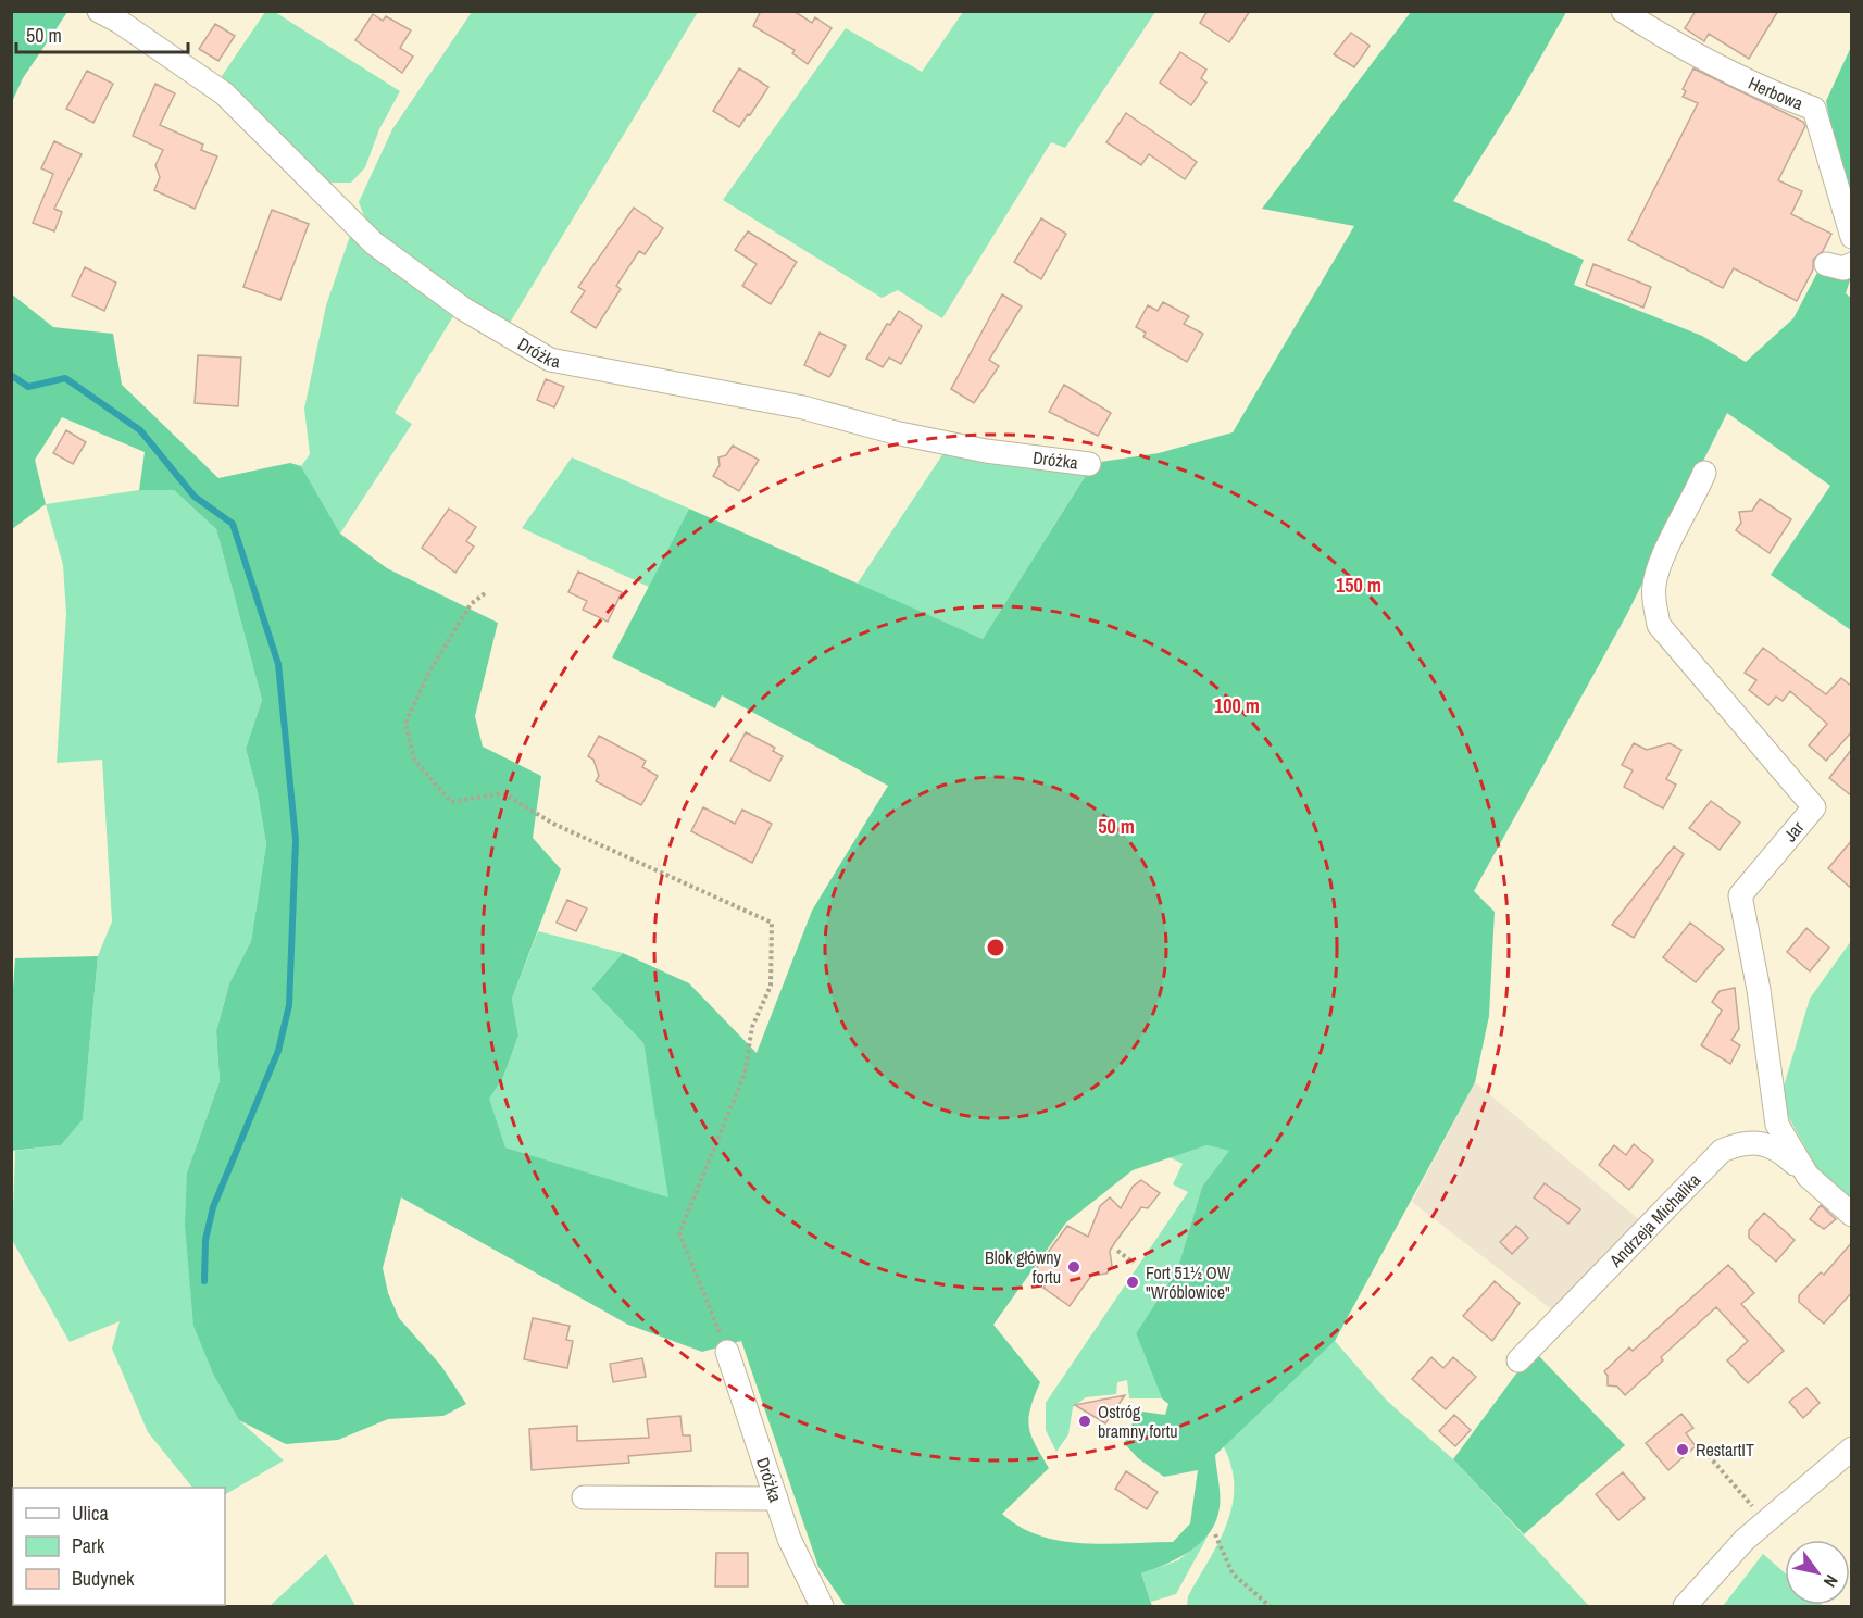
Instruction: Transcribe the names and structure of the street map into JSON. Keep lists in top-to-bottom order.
{
  "streets": {
    "street": [
      "Herbowa",
      "Dróżka",
      "Jar",
      "Andrzeja Michalika"
    ]
  },
  "crossings": [
    ["Jar", "Andrzeja Michalika"]
  ],
  "places": [
    "Blok główny fortu",
    "Fort 51½ OW \"Wróblowice\"",
    "Ostróg bramny fortu",
    "RestartIT"
  ],
  "legend": ["Ulica", "Park", "Budynek"],
  "scale_bar": "50 m",
  "north": "bottom right",
  "rings": ["150 m", "100 m", "50 m"]
}
